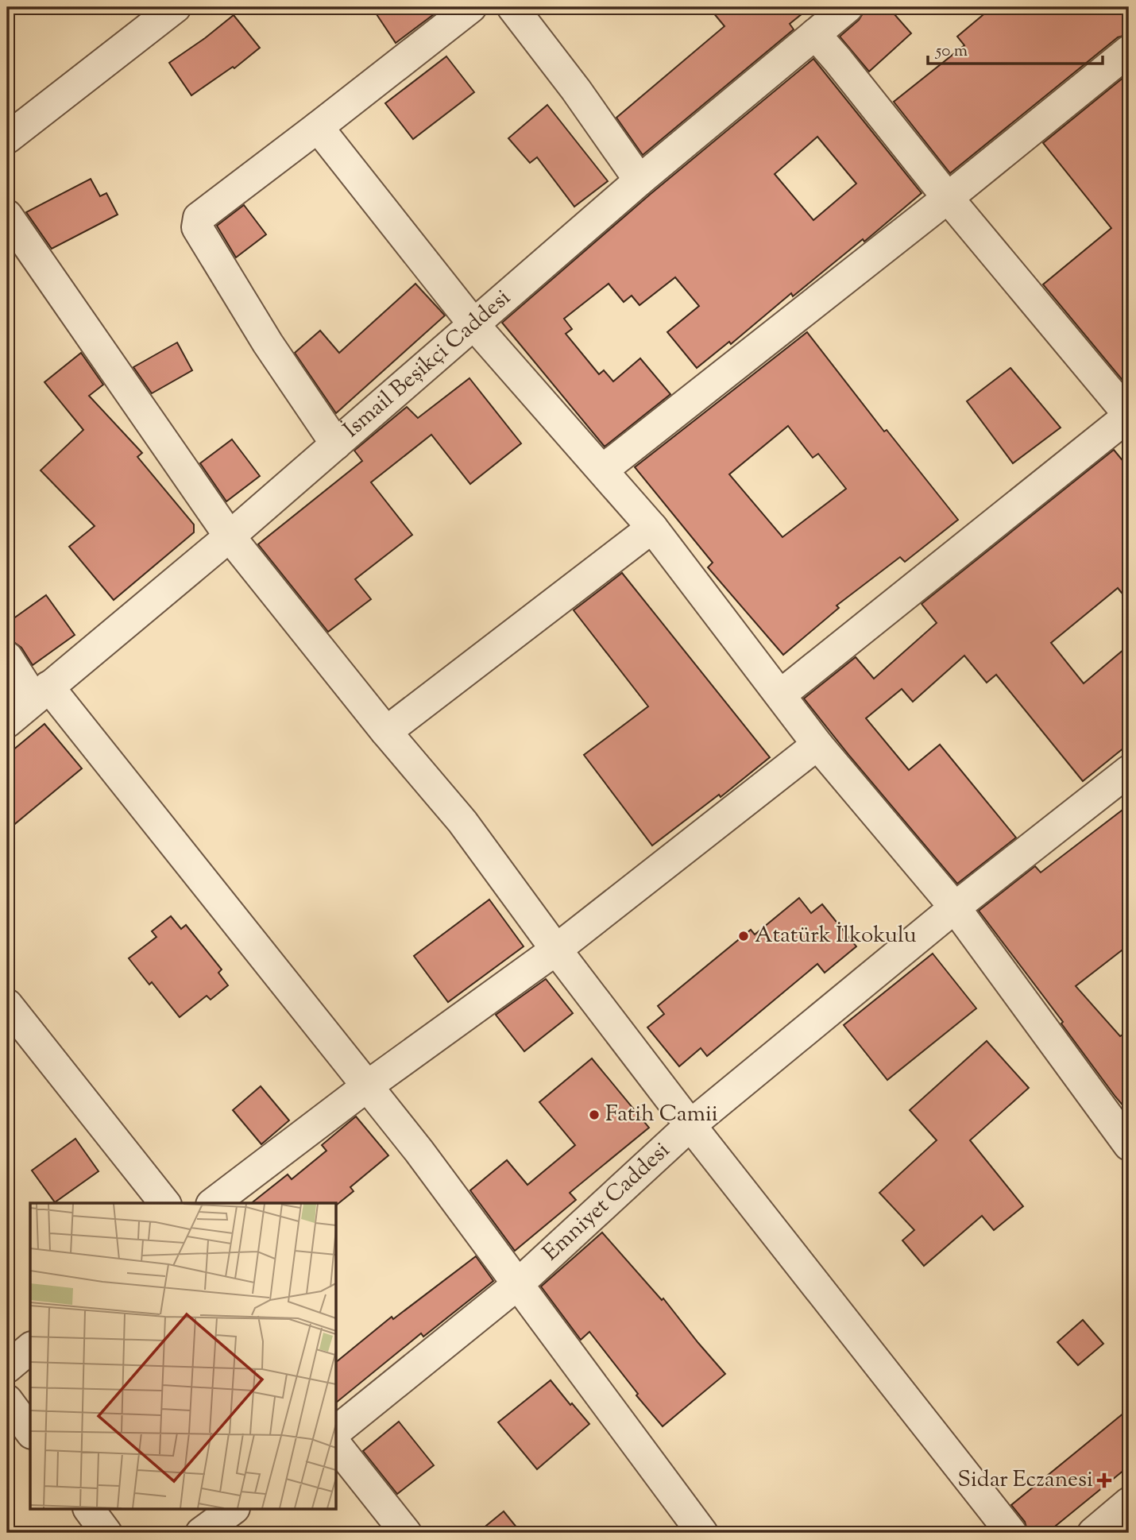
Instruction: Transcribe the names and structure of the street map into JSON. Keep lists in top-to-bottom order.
{
  "streets": {
    "street": ["İsmail Beşikçi Caddesi", "Emniyet Caddesi"]
  },
  "places": {
    "other": ["Atatürk İlkokulu", "Fatih Camii"],
    "health": ["Sidar Eczanesi"]
  },
  "scale_bar": "50 m"
}
